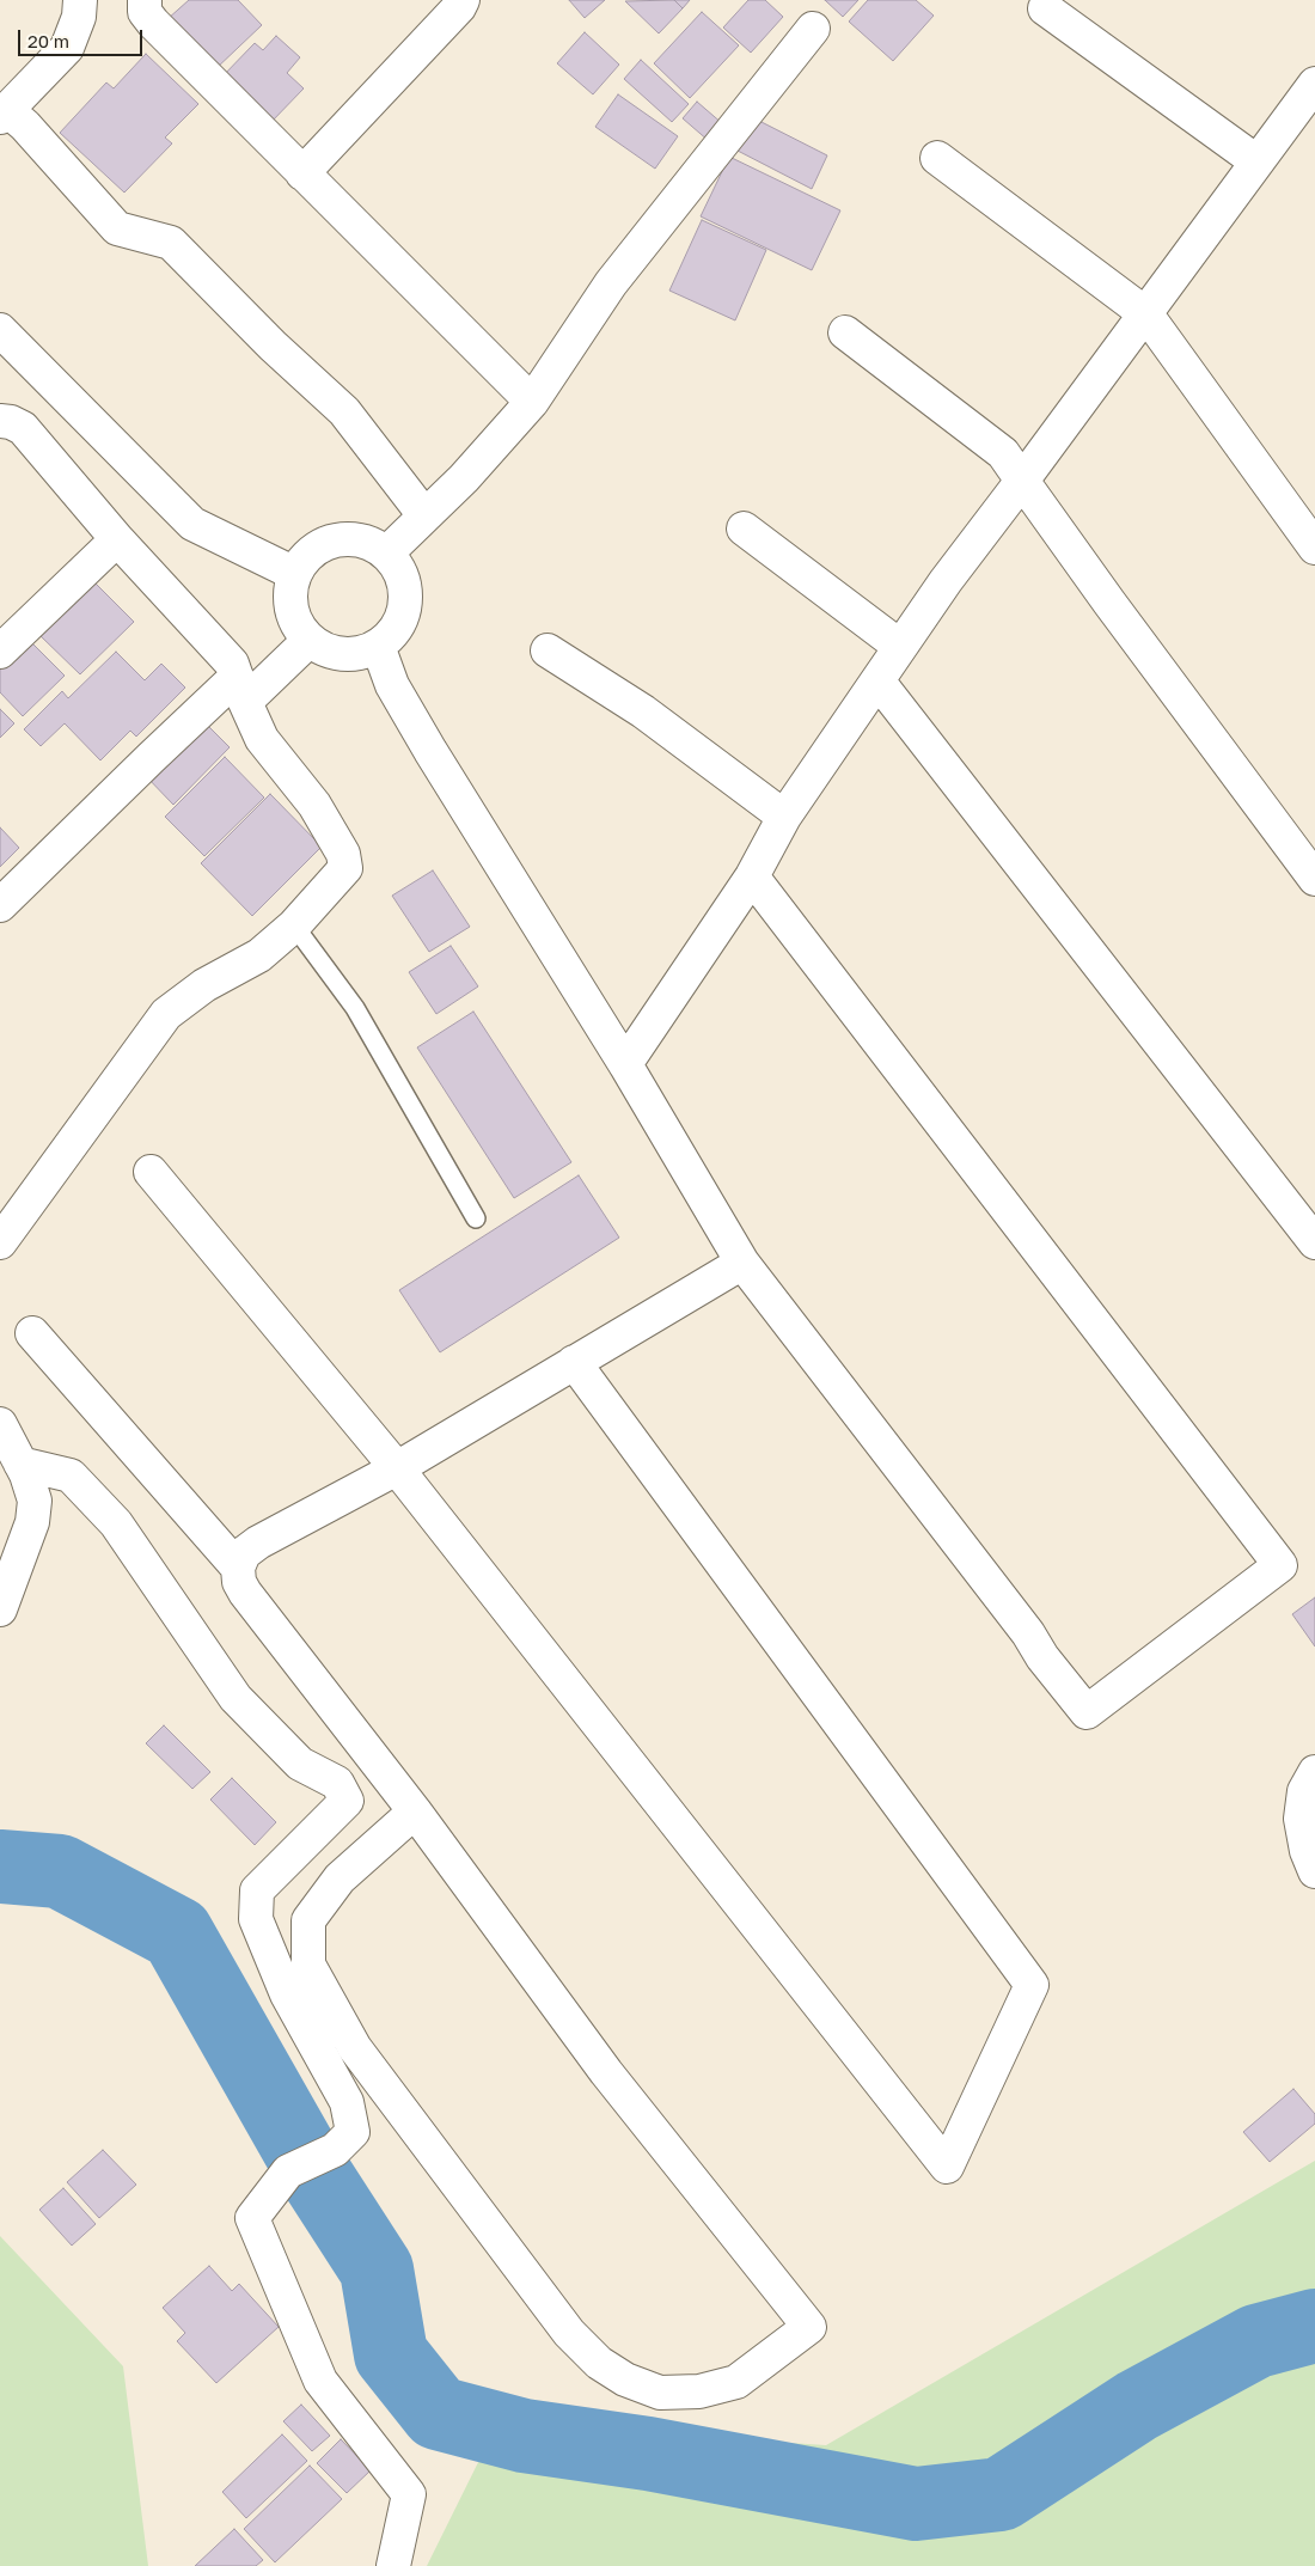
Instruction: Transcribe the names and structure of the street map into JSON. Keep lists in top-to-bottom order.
{
  "scale_bar": "20 m"
}
